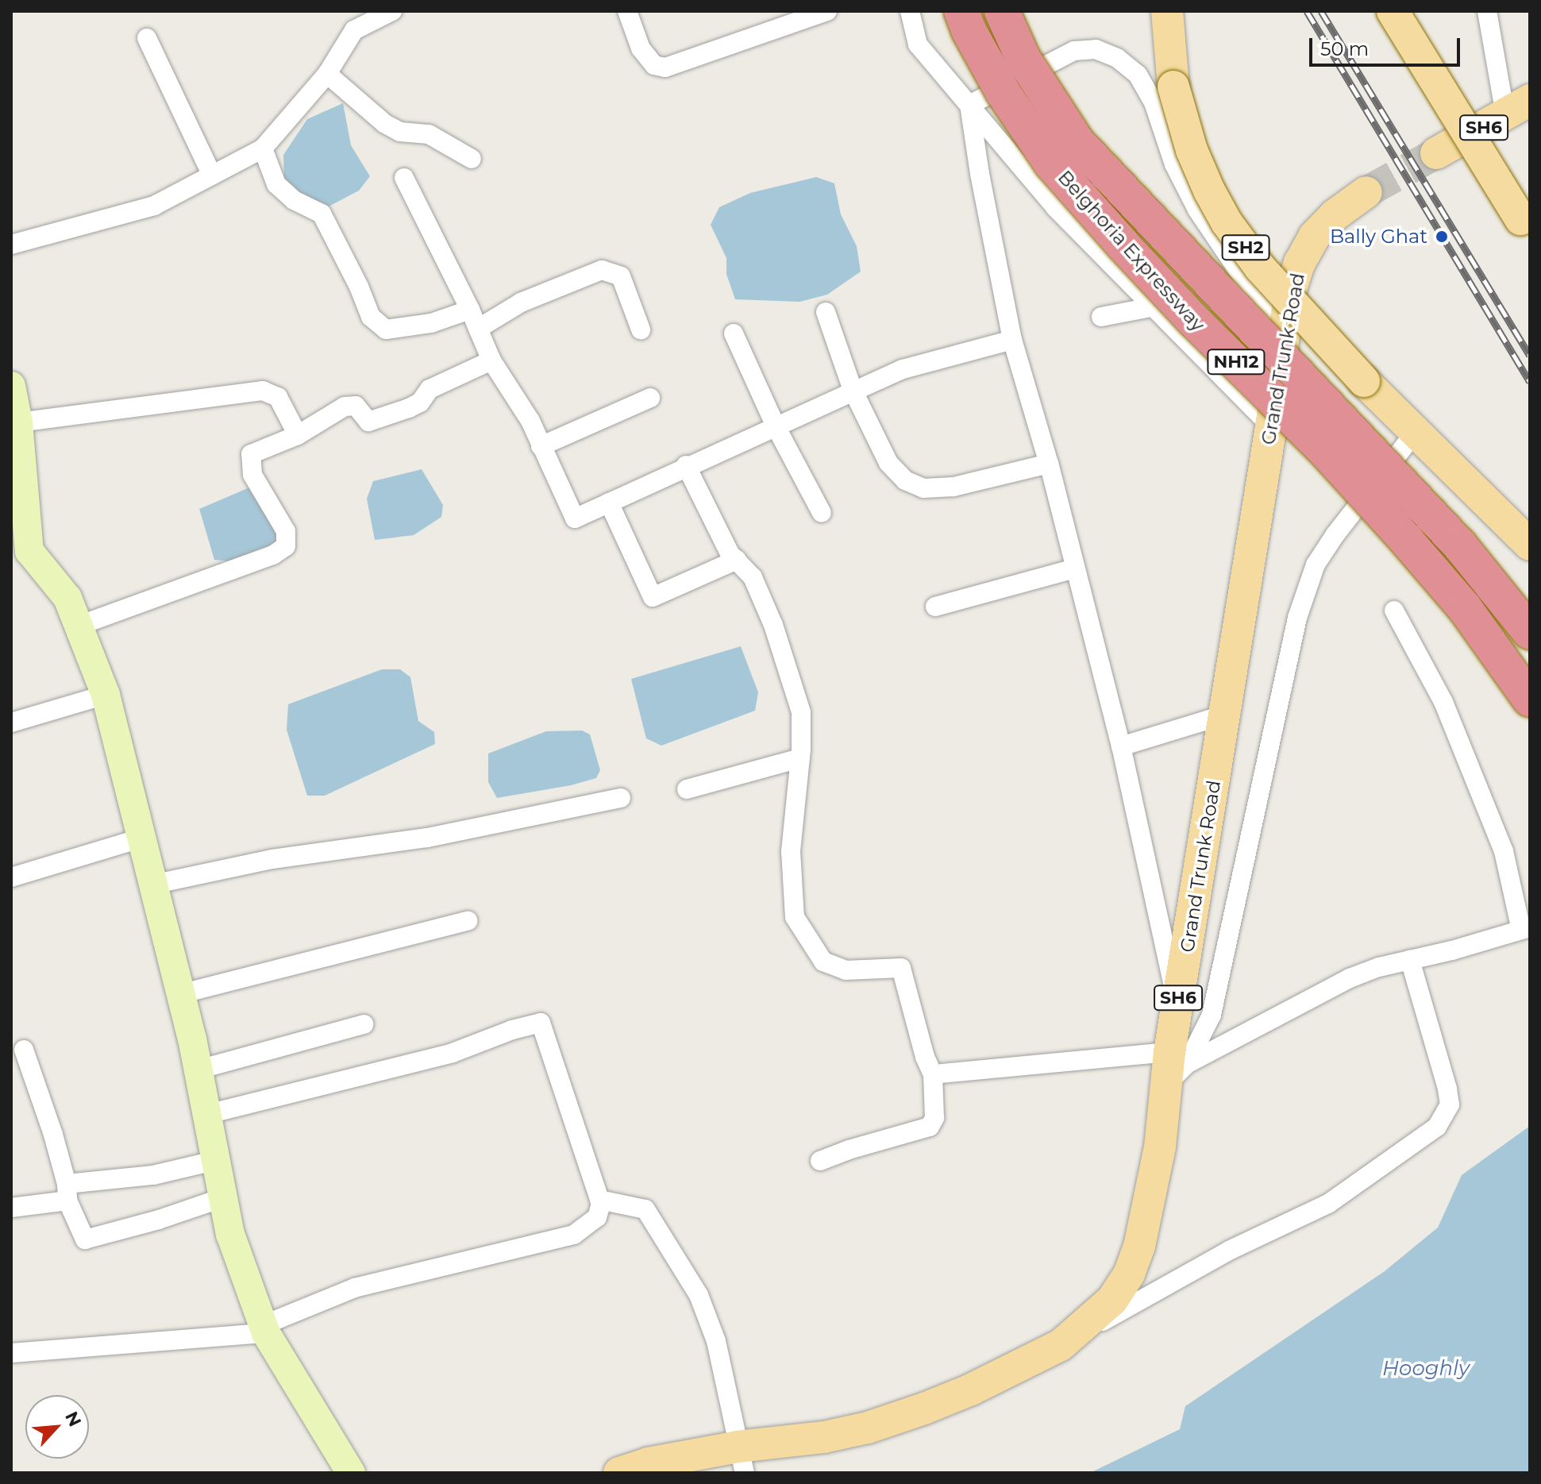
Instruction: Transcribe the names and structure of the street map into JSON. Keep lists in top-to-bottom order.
{
  "streets": {
    "highway": ["Belghoria Expressway", "NH12"],
    "main road": ["SH6", "SH2", "Grand Trunk Road"]
  },
  "water": ["Hooghly"],
  "places": ["Bally Ghat"],
  "scale_bar": "50 m",
  "north": "top right"
}
